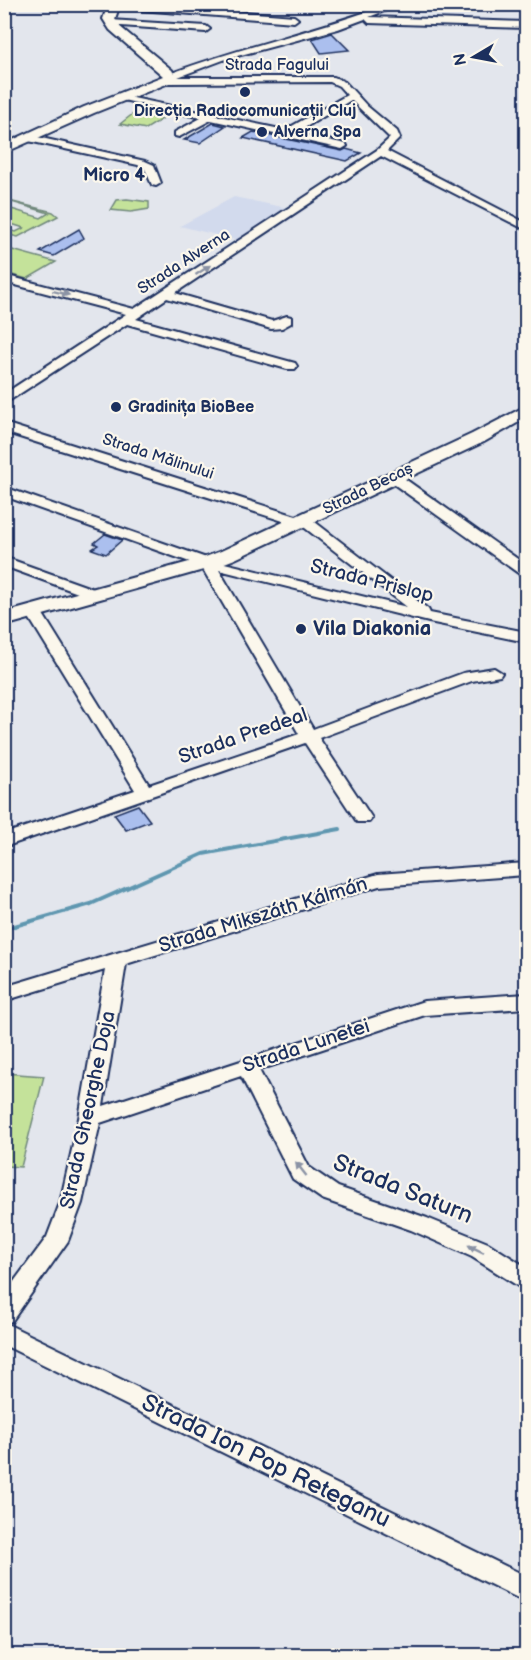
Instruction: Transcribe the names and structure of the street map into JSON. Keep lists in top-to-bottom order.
{
  "streets": {
    "main road": ["Strada Becaș"],
    "street": [
      "Strada Fagului",
      "Strada Alverna",
      "Strada Mălinului",
      "Strada Prislop",
      "Strada Predeal",
      "Strada Mikszáth Kálmán",
      "Strada Lunetei",
      "Strada Gheorghe Doja",
      "Strada Saturn",
      "Strada Ion Pop Reteganu"
    ]
  },
  "crossings": [
    ["Strada Fagului", "Strada Alverna"],
    ["Strada Mălinului", "Strada Becaș"],
    ["Strada Mălinului", "Strada Prislop"],
    ["Strada Becaș", "Strada Prislop"],
    ["Strada Mikszáth Kálmán", "Strada Gheorghe Doja"],
    ["Strada Lunetei", "Strada Gheorghe Doja"],
    ["Strada Lunetei", "Strada Saturn"]
  ],
  "one_way": ["Strada Saturn"],
  "districts": ["Micro 4"],
  "places": [
    "Direcția Radiocomunicații Cluj",
    "Alverna Spa",
    "Gradinița BioBee",
    "Vila Diakonia"
  ],
  "north": "left"
}
